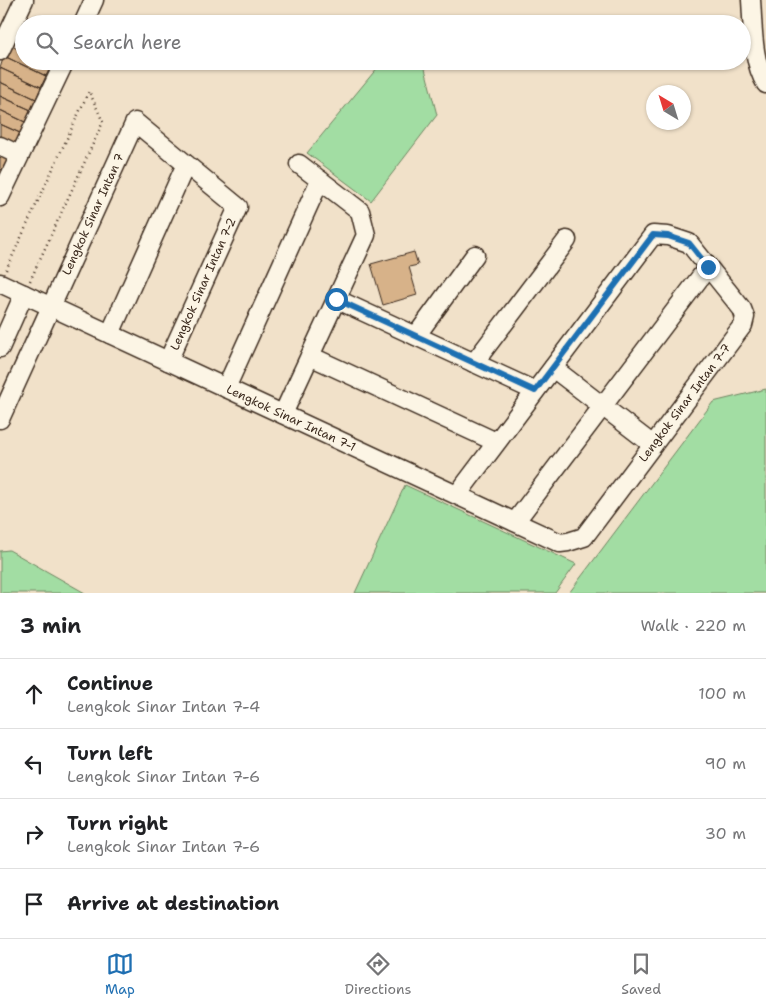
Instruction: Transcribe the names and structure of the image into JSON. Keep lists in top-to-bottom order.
{
  "streets": {
    "street": [
      "Lengkok Sinar Intan 7",
      "Lengkok Sinar Intan 7-2",
      "Lengkok Sinar Intan 7-7",
      "Lengkok Sinar Intan 7-1"
    ]
  },
  "crossings": [
    ["Lengkok Sinar Intan 7", "Lengkok Sinar Intan 7-2"],
    ["Lengkok Sinar Intan 7", "Lengkok Sinar Intan 7-1"],
    ["Lengkok Sinar Intan 7-2", "Lengkok Sinar Intan 7-1"],
    ["Lengkok Sinar Intan 7-7", "Lengkok Sinar Intan 7-1"]
  ],
  "north": "top left",
  "page": {
    "search": "Search here",
    "heading": ["3 min", "Walk · 220 m"],
    "list": [
      ["Continue", "Lengkok Sinar Intan 7-4", "100 m"],
      ["Turn left", "Lengkok Sinar Intan 7-6", "90 m"],
      ["Turn right", "Lengkok Sinar Intan 7-6", "30 m"],
      "Arrive at destination"
    ],
    "nav": ["Map", "Directions", "Saved"]
  }
}
